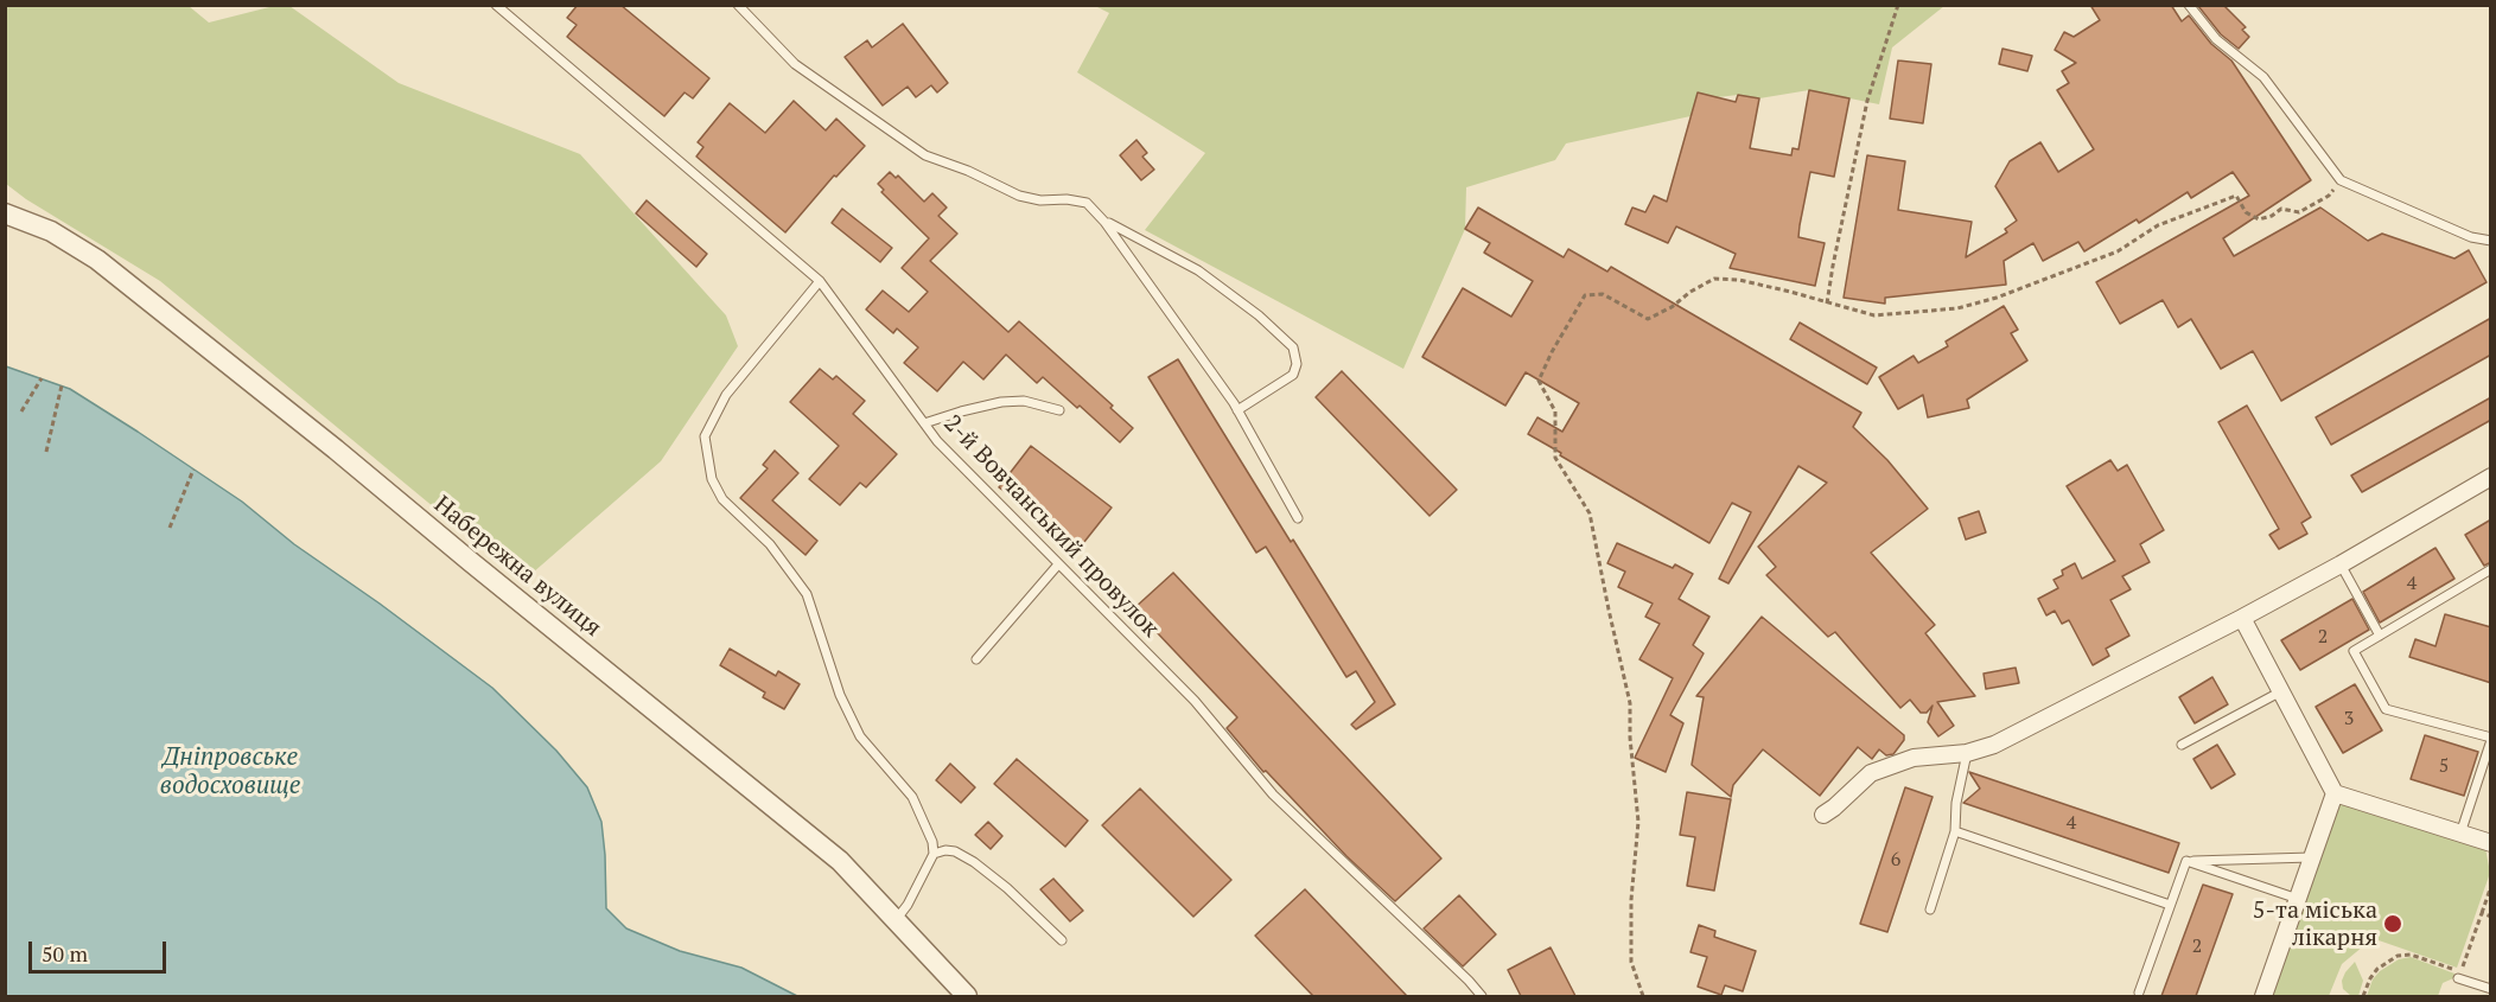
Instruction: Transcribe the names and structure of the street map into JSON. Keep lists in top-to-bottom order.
{
  "streets": {
    "street": ["Набережна вулиця"],
    "lane": ["2-й Вовчанський провулок"]
  },
  "water": ["Дніпровське водосховище"],
  "places": ["5-та міська лікарня"],
  "house_numbers": [
    "4",
    "2",
    "3",
    "5",
    "4",
    "6",
    "2"
  ],
  "scale_bar": "50 m"
}
